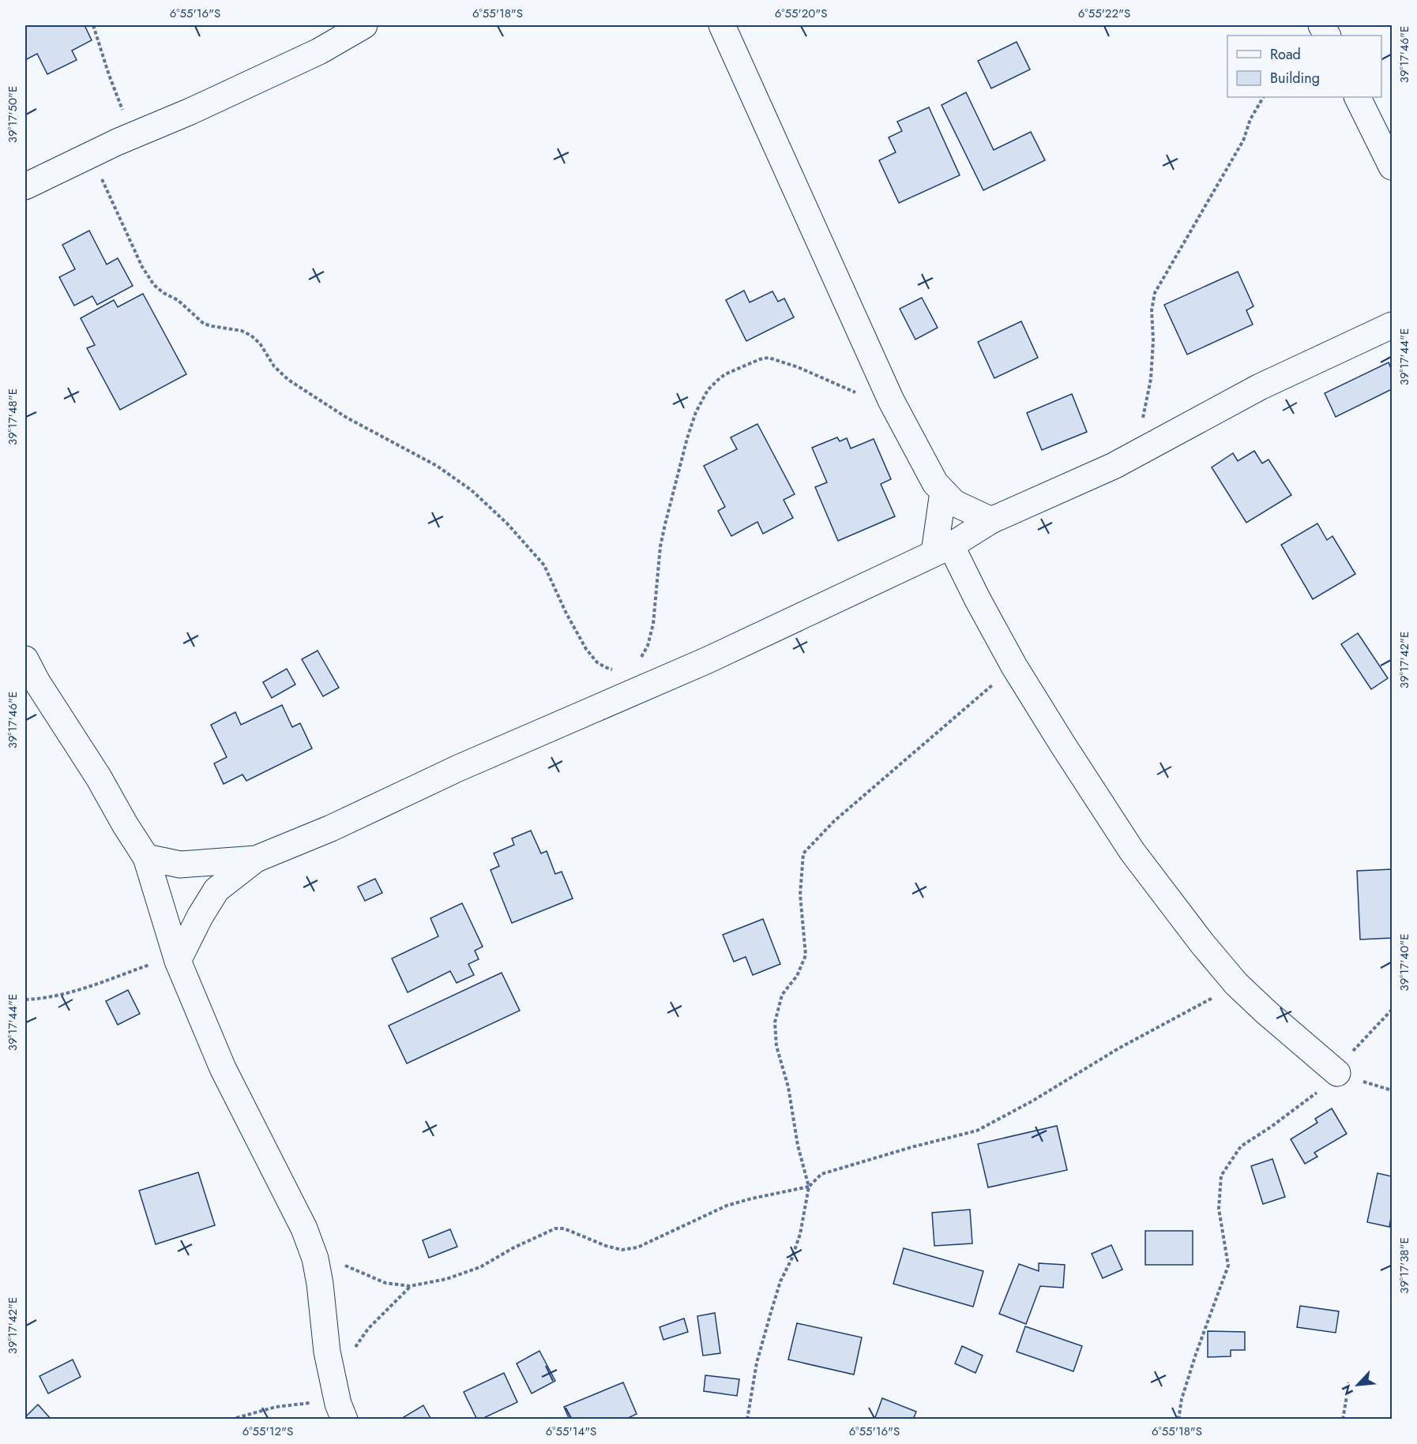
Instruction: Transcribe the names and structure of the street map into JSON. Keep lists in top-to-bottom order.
{
  "legend": ["Road", "Building"],
  "north": "bottom left",
  "coordinates": [
    "6°55'16\"S",
    "6°55'18\"S",
    "6°55'20\"S",
    "6°55'22\"S",
    "39°17'46\"E",
    "39°17'50\"E",
    "39°17'44\"E",
    "39°17'48\"E",
    "39°17'42\"E",
    "39°17'40\"E",
    "39°17'38\"E",
    "6°55'12\"S",
    "6°55'14\"S"
  ]
}
